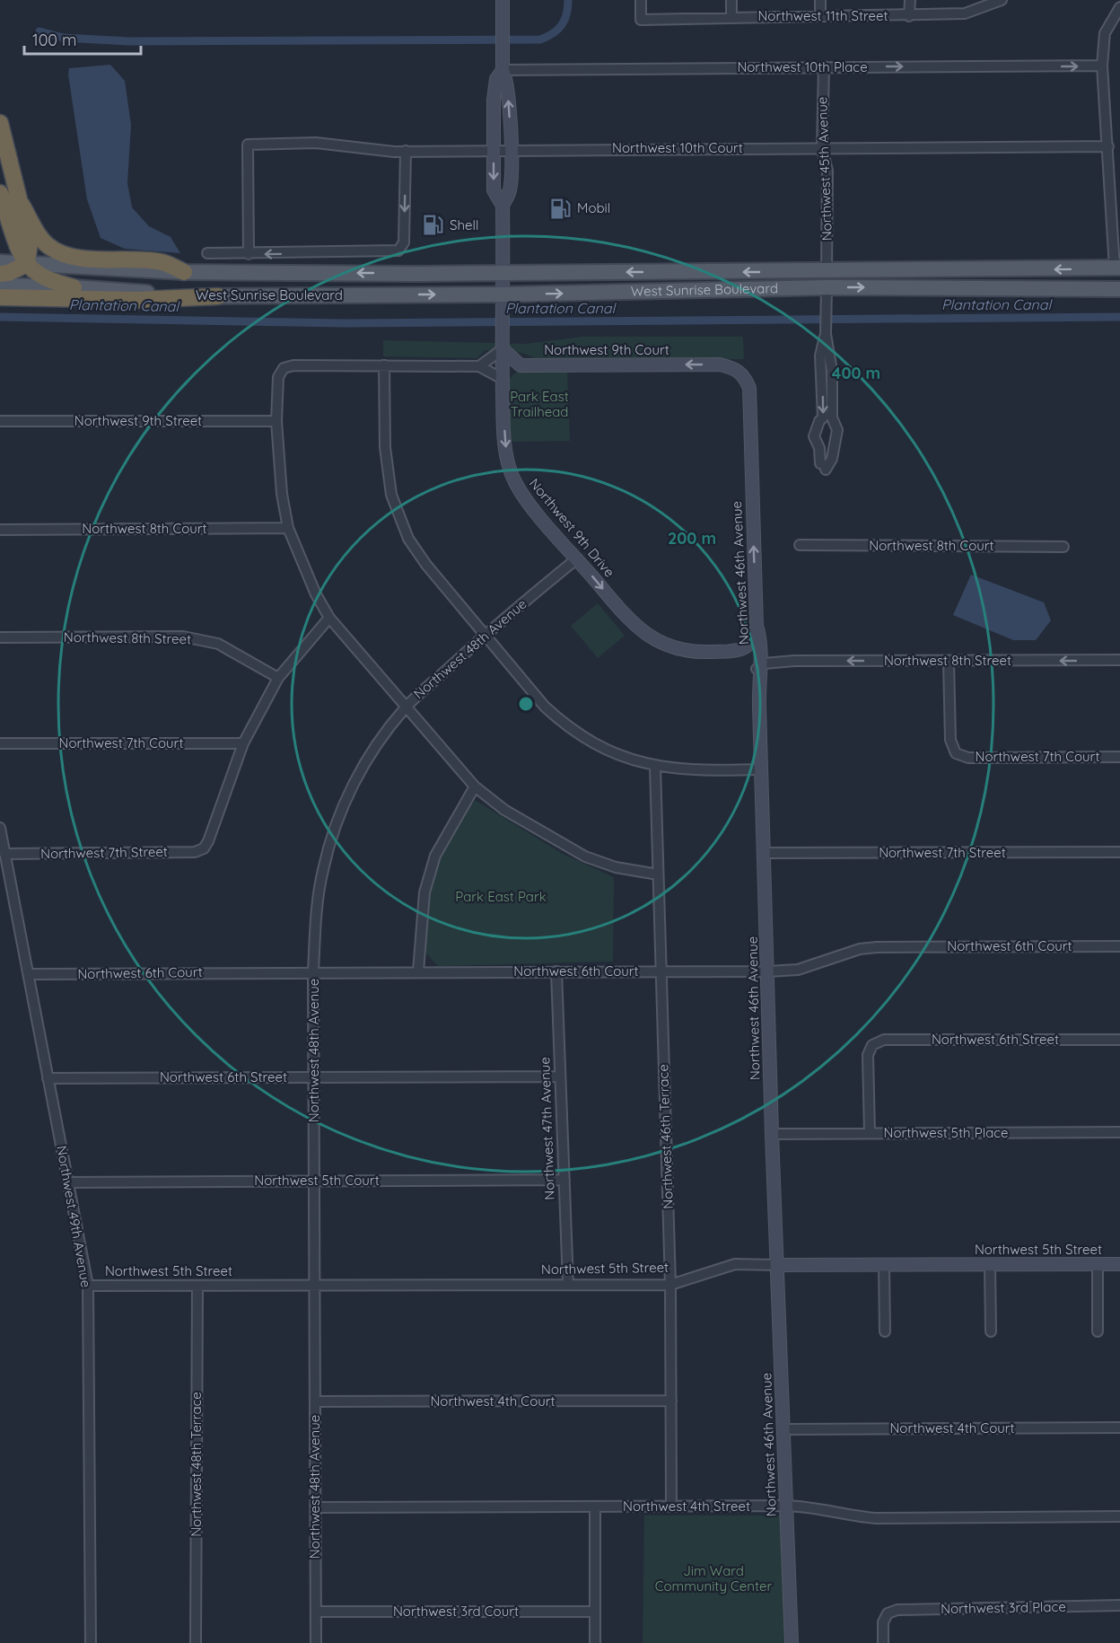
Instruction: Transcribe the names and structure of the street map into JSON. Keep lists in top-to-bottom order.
{
  "streets": {
    "main road": ["West Sunrise Boulevard"],
    "street": [
      "Northwest 11th Street",
      "Northwest 10th Place",
      "Northwest 10th Court",
      "Northwest 45th Avenue",
      "Northwest 9th Court",
      "Northwest 9th Street",
      "Northwest 9th Drive",
      "Northwest 8th Court",
      "Northwest 46th Avenue",
      "Northwest 8th Street",
      "Northwest 48th Avenue",
      "Northwest 7th Court",
      "Northwest 7th Street",
      "Northwest 6th Court",
      "Northwest 6th Street",
      "Northwest 47th Avenue",
      "Northwest 5th Place",
      "Northwest 46th Terrace",
      "Northwest 5th Court",
      "Northwest 49th Avenue",
      "Northwest 5th Street",
      "Northwest 4th Court",
      "Northwest 48th Terrace",
      "Northwest 4th Street",
      "Northwest 3rd Place",
      "Northwest 3rd Court"
    ]
  },
  "crossings": [
    ["Northwest 10th Place", "Northwest 45th Avenue"],
    ["Northwest 10th Court", "Northwest 45th Avenue"],
    ["Northwest 45th Avenue", "West Sunrise Boulevard"],
    ["West Sunrise Boulevard", "Northwest 9th Drive"],
    ["Northwest 9th Court", "Northwest 46th Avenue"],
    ["Northwest 9th Drive", "Northwest 48th Avenue"],
    ["Northwest 46th Avenue", "Northwest 8th Street"],
    ["Northwest 46th Avenue", "Northwest 7th Street"],
    ["Northwest 46th Avenue", "Northwest 6th Court"],
    ["Northwest 46th Avenue", "Northwest 5th Place"],
    ["Northwest 46th Avenue", "Northwest 5th Street"],
    ["Northwest 46th Avenue", "Northwest 4th Court"],
    ["Northwest 46th Avenue", "Northwest 4th Street"],
    ["Northwest 8th Street", "Northwest 7th Court"],
    ["Northwest 48th Avenue", "Northwest 6th Court"],
    ["Northwest 48th Avenue", "Northwest 6th Street"],
    ["Northwest 48th Avenue", "Northwest 5th Court"],
    ["Northwest 48th Avenue", "Northwest 5th Street"],
    ["Northwest 48th Avenue", "Northwest 4th Court"],
    ["Northwest 48th Avenue", "Northwest 4th Street"],
    ["Northwest 48th Avenue", "Northwest 3rd Court"],
    ["Northwest 7th Court", "Northwest 7th Street"],
    ["Northwest 7th Street", "Northwest 49th Avenue"],
    ["Northwest 6th Court", "Northwest 47th Avenue"],
    ["Northwest 6th Court", "Northwest 46th Terrace"],
    ["Northwest 6th Court", "Northwest 49th Avenue"],
    ["Northwest 6th Street", "Northwest 47th Avenue"],
    ["Northwest 6th Street", "Northwest 5th Place"],
    ["Northwest 6th Street", "Northwest 49th Avenue"],
    ["Northwest 47th Avenue", "Northwest 5th Court"],
    ["Northwest 47th Avenue", "Northwest 5th Street"],
    ["Northwest 46th Terrace", "Northwest 5th Street"],
    ["Northwest 46th Terrace", "Northwest 4th Court"],
    ["Northwest 46th Terrace", "Northwest 4th Street"],
    ["Northwest 5th Court", "Northwest 49th Avenue"],
    ["Northwest 49th Avenue", "Northwest 5th Street"],
    ["Northwest 5th Street", "Northwest 48th Terrace"]
  ],
  "one_way": [
    "Northwest 10th Place",
    "Northwest 9th Court",
    "Northwest 9th Drive",
    "Northwest 8th Street"
  ],
  "water": ["Plantation Canal"],
  "parks": ["Park East Trailhead", "Park East Park", "Jim Ward Community Center"],
  "places": {
    "fuel station": ["Mobil", "Shell"]
  },
  "scale_bar": "100 m",
  "rings": ["400 m", "200 m"]
}
